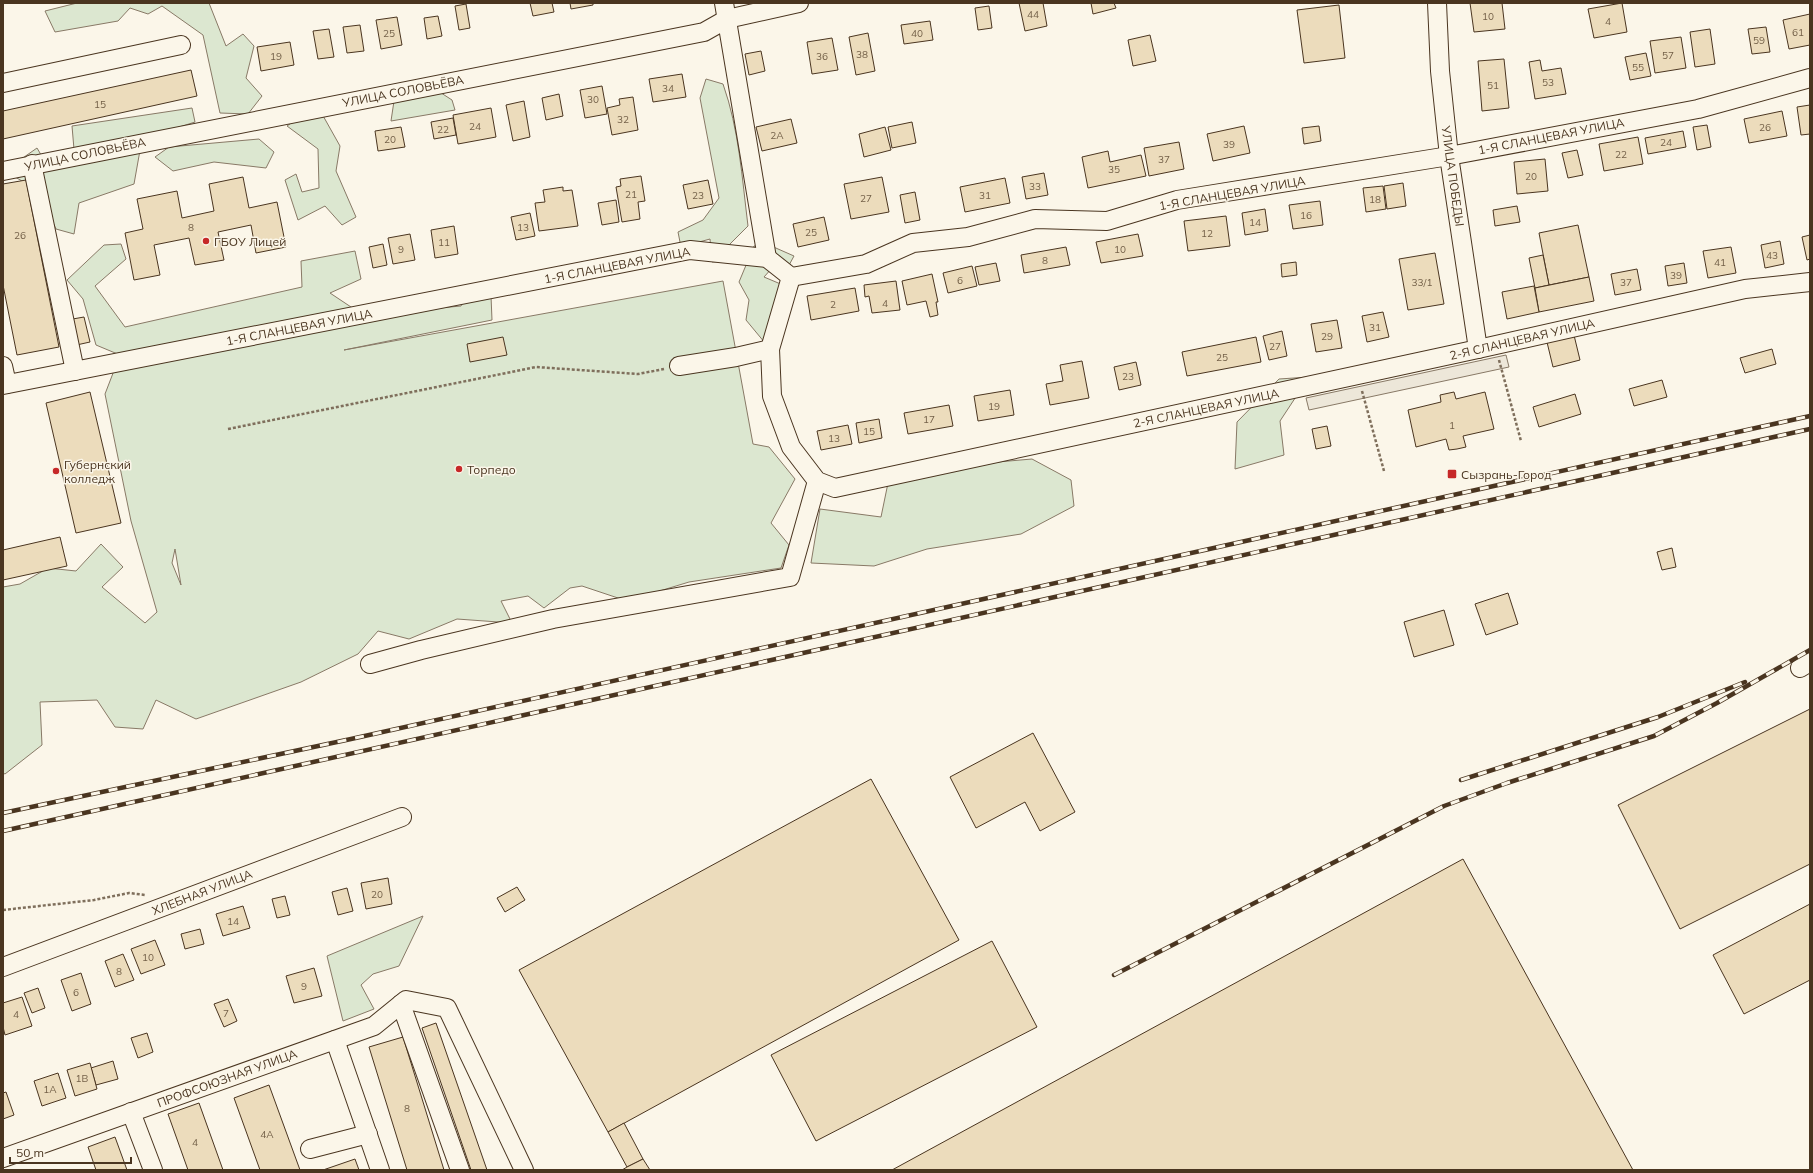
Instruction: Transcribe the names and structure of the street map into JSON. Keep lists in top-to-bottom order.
{
  "streets": {
    "street": [
      "УЛИЦА СОЛОВЬЁВА",
      "1-Я СЛАНЦЕВАЯ УЛИЦА",
      "УЛИЦА ПОБЕДЫ",
      "2-Я СЛАНЦЕВАЯ УЛИЦА",
      "ХЛЕБНАЯ УЛИЦА",
      "ПРОФСОЮЗНАЯ УЛИЦА"
    ]
  },
  "crossings": [
    ["1-Я СЛАНЦЕВАЯ УЛИЦА", "УЛИЦА ПОБЕДЫ"],
    ["УЛИЦА ПОБЕДЫ", "2-Я СЛАНЦЕВАЯ УЛИЦА"]
  ],
  "places": {
    "other": ["ГБОУ Лицей", "Торпедо", "Губернский колледж"],
    "transit": ["Сызрань-Город"]
  },
  "house_numbers": [
    "44",
    "10",
    "4",
    "61",
    "25",
    "40",
    "59",
    "38",
    "57",
    "19",
    "36",
    "55",
    "53",
    "51",
    "34",
    "30",
    "15",
    "32",
    "24",
    "26",
    "22",
    "2А",
    "20",
    "24",
    "39",
    "22",
    "37",
    "35",
    "20",
    "33",
    "21",
    "23",
    "31",
    "27",
    "18",
    "16",
    "14",
    "8",
    "13",
    "25",
    "12",
    "26",
    "11",
    "9",
    "10",
    "43",
    "8",
    "41",
    "39",
    "6",
    "33/1",
    "37",
    "4",
    "2",
    "31",
    "29",
    "27",
    "25",
    "23",
    "19",
    "17",
    "1",
    "15",
    "13",
    "20",
    "14",
    "10",
    "8",
    "9",
    "6",
    "7",
    "4",
    "1В",
    "1А",
    "8",
    "4А",
    "4"
  ],
  "scale_bar": "50 m"
}
